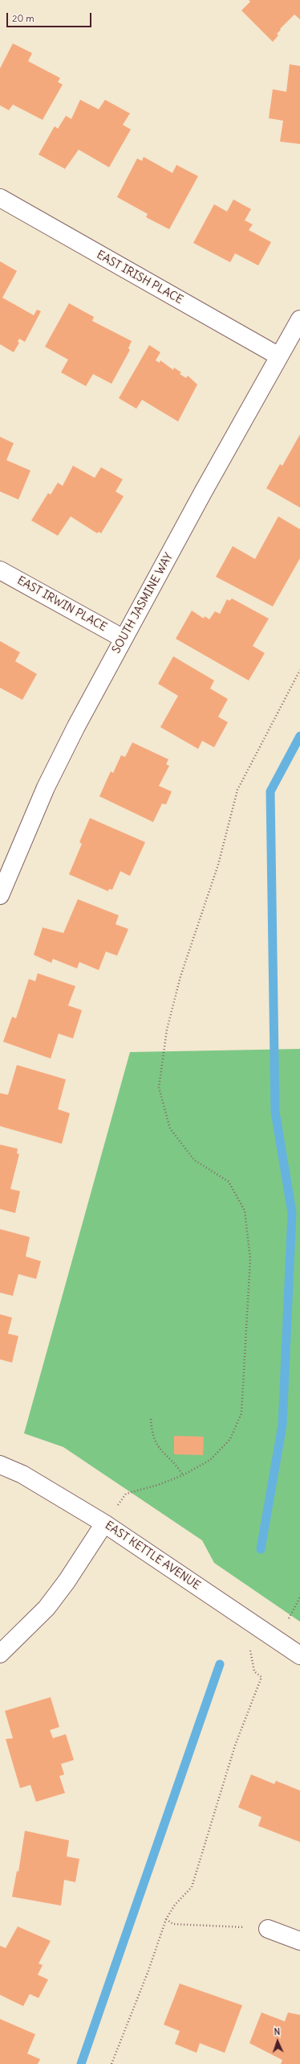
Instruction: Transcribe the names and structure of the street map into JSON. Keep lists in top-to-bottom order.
{
  "streets": {
    "street": [
      "EAST IRISH PLACE",
      "SOUTH JASMINE WAY",
      "EAST IRWIN PLACE",
      "EAST KETTLE AVENUE"
    ]
  },
  "crossings": [
    ["EAST IRISH PLACE", "SOUTH JASMINE WAY"],
    ["SOUTH JASMINE WAY", "EAST IRWIN PLACE"]
  ],
  "scale_bar": "20 m",
  "north": "top"
}
